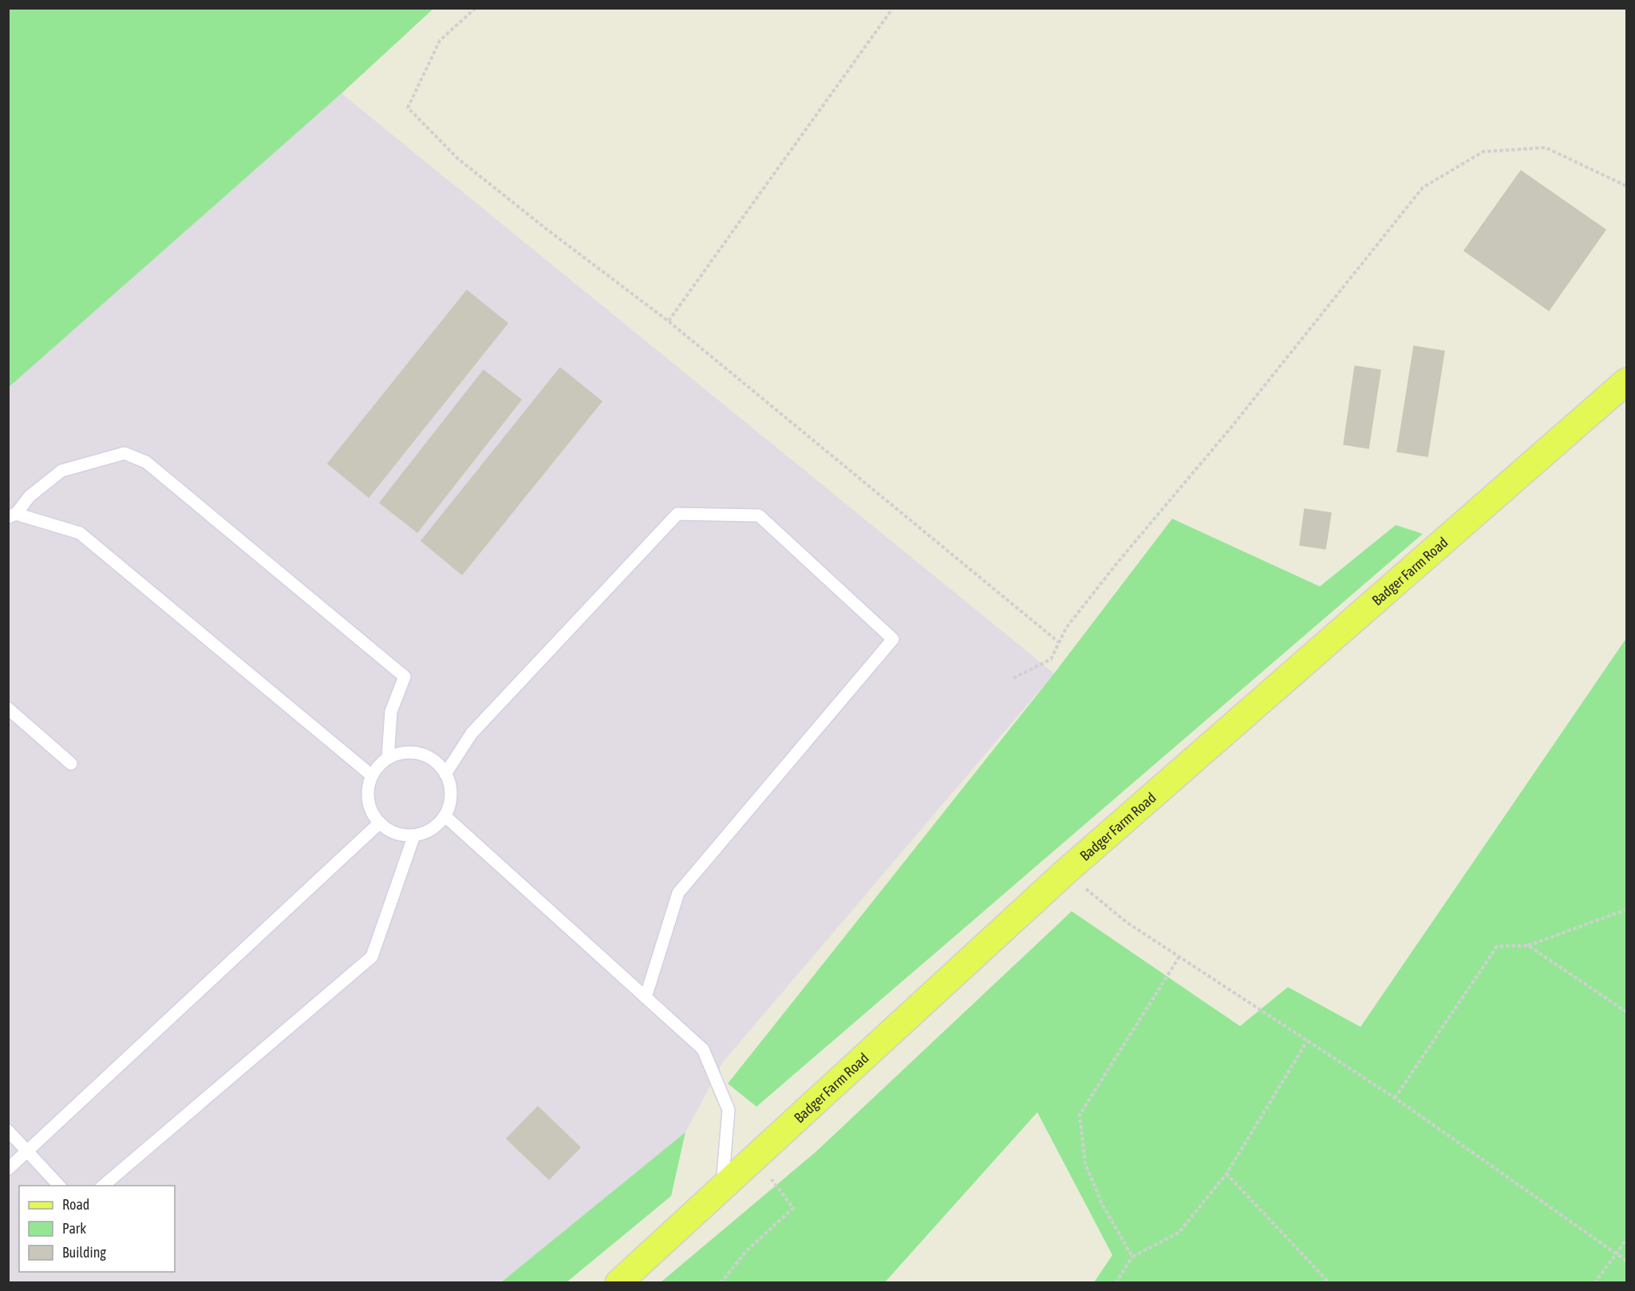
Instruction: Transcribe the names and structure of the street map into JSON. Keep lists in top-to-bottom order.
{
  "streets": {
    "main road": ["Badger Farm Road"]
  },
  "legend": ["Road", "Park", "Building"]
}
